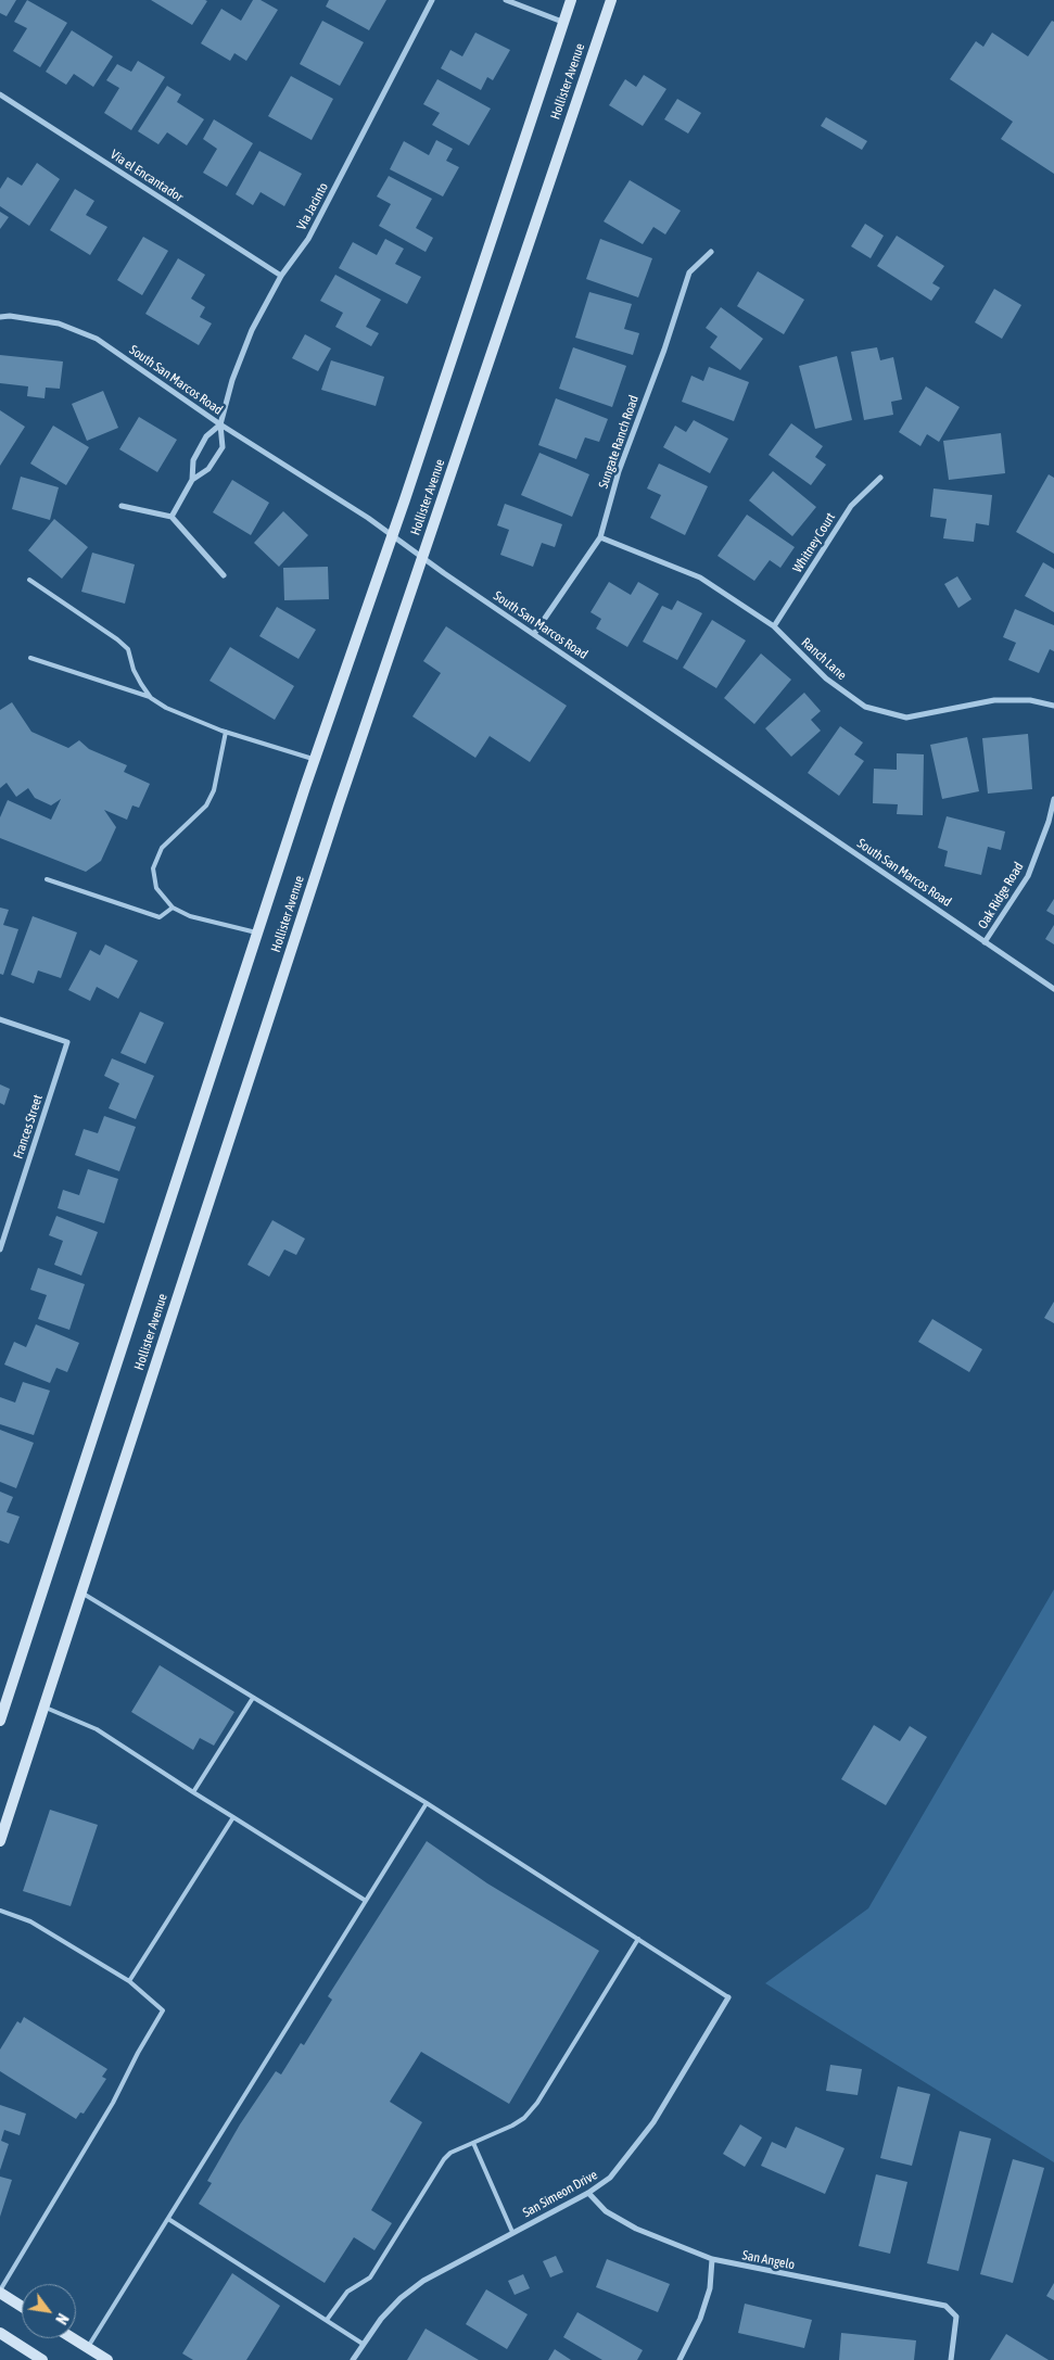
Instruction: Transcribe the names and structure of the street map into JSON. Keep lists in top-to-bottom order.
{
  "streets": {
    "main road": ["Hollister Avenue"],
    "street": [
      "Via el Encantador",
      "Via Jacinto",
      "South San Marcos Road",
      "Sungate Ranch Road",
      "Whitney Court",
      "Ranch Lane",
      "Oak Ridge Road",
      "Frances Street",
      "San Simeon Drive",
      "San Angelo"
    ]
  },
  "crossings": [
    ["Hollister Avenue", "South San Marcos Road"],
    ["Via el Encantador", "Via Jacinto"],
    ["Via Jacinto", "South San Marcos Road"],
    ["South San Marcos Road", "Sungate Ranch Road"],
    ["South San Marcos Road", "Oak Ridge Road"],
    ["Sungate Ranch Road", "Ranch Lane"],
    ["Whitney Court", "Ranch Lane"],
    ["San Simeon Drive", "San Angelo"]
  ],
  "north": "bottom right"
}
